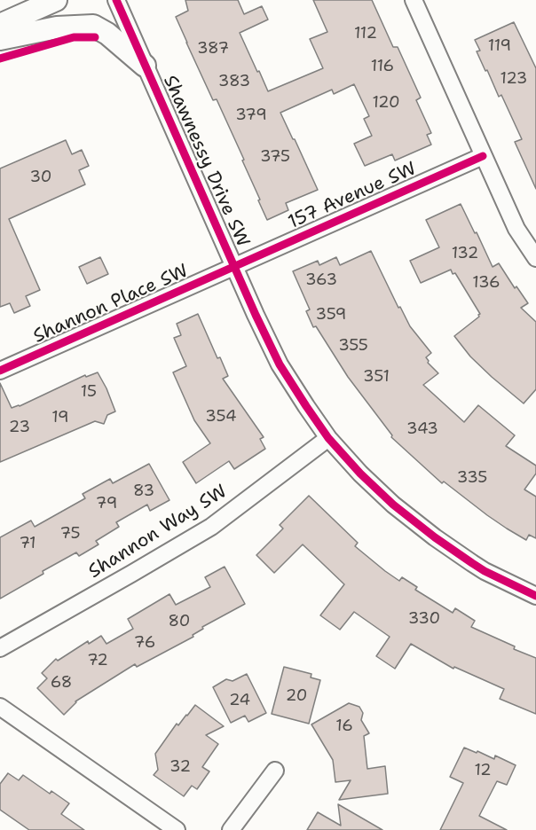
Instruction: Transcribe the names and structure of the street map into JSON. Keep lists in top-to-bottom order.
{
  "streets": {
    "street": [
      "Shawnessy Drive SW",
      "157 Avenue SW",
      "Shannon Place SW",
      "Shannon Way SW"
    ]
  },
  "crossings": [
    ["Shawnessy Drive SW", "157 Avenue SW"],
    ["Shawnessy Drive SW", "Shannon Place SW"],
    ["Shawnessy Drive SW", "Shannon Way SW"],
    ["157 Avenue SW", "Shannon Place SW"]
  ],
  "house_numbers": [
    "112",
    "119",
    "387",
    "116",
    "123",
    "383",
    "120",
    "379",
    "375",
    "30",
    "132",
    "363",
    "136",
    "359",
    "355",
    "351",
    "15",
    "354",
    "19",
    "23",
    "343",
    "335",
    "83",
    "79",
    "75",
    "71",
    "330",
    "80",
    "76",
    "72",
    "68",
    "20",
    "24",
    "16",
    "32",
    "12"
  ]
}
